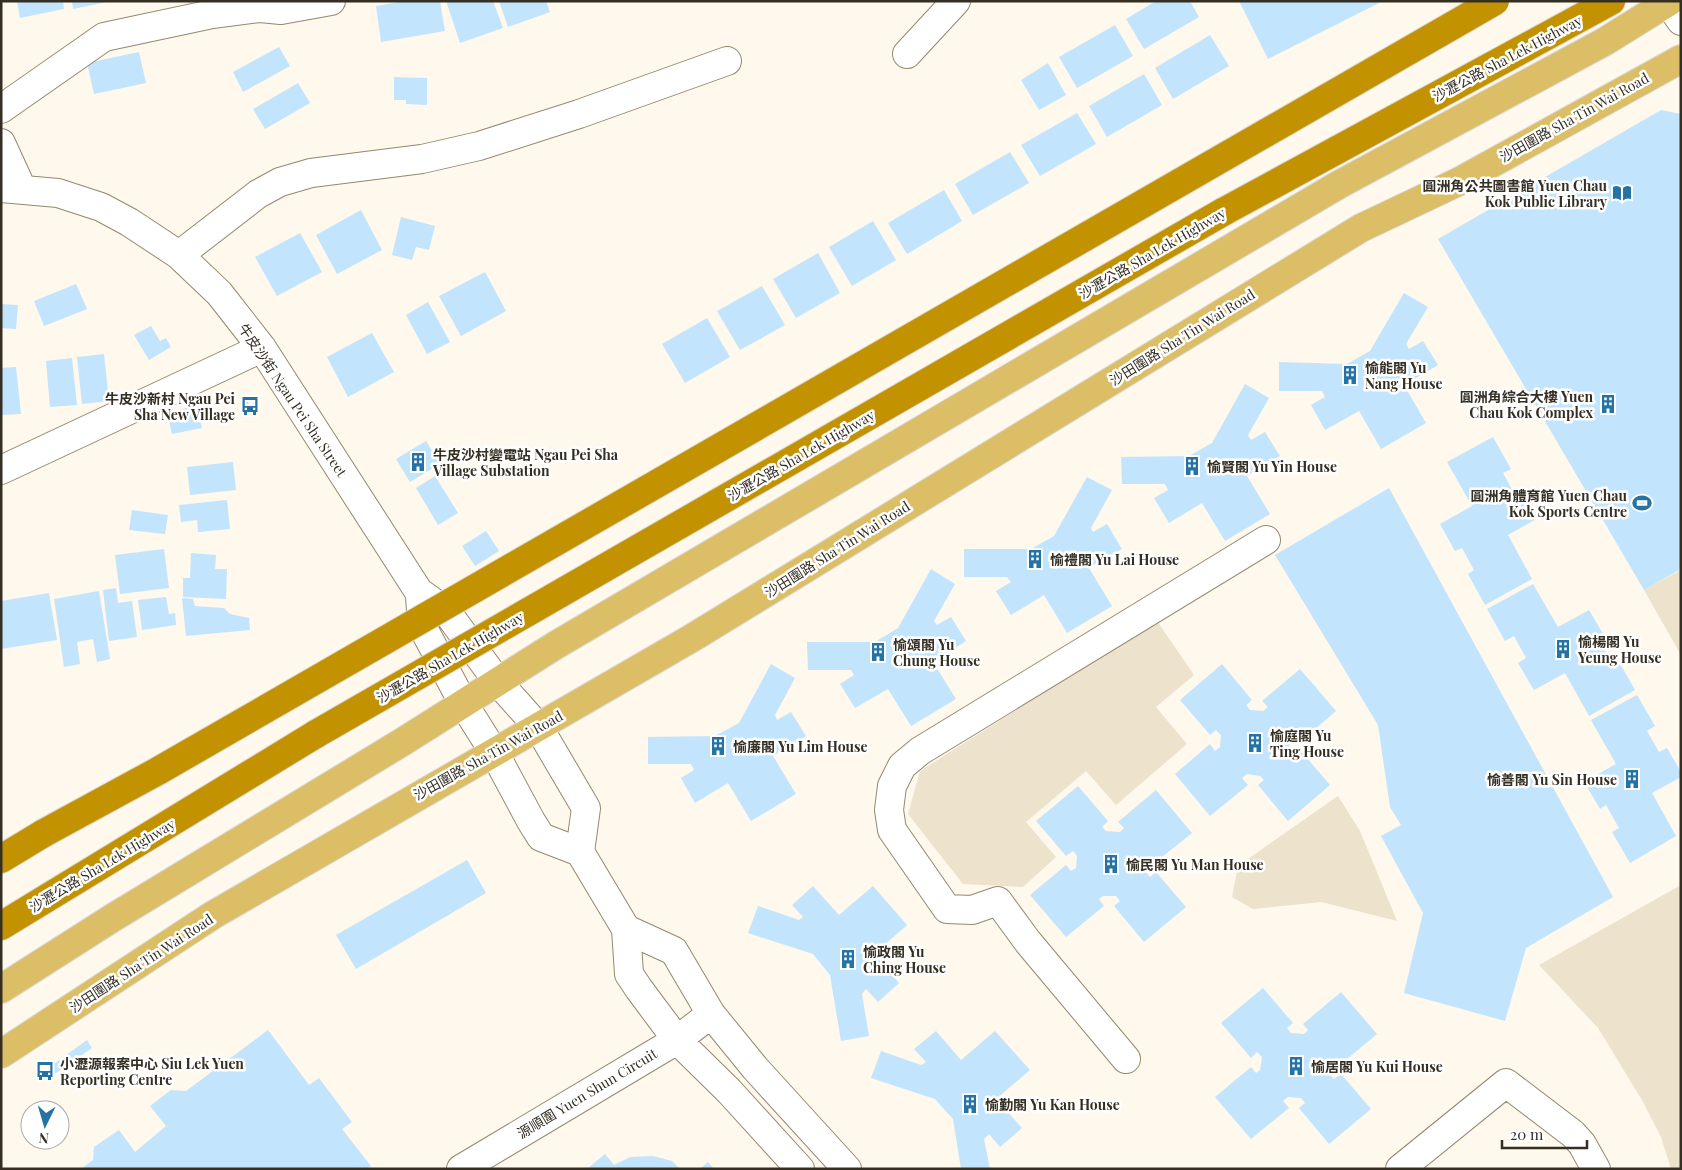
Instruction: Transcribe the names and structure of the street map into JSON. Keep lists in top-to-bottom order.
{
  "streets": {
    "highway": ["沙瀝公路 Sha Lek Highway"],
    "main road": ["沙田圍路 Sha Tin Wai Road"],
    "street": ["牛皮沙街 Ngau Pei Sha Street", "源順圍 Yuen Shun Circuit"]
  },
  "crossings": [
    ["沙田圍路 Sha Tin Wai Road", "牛皮沙街 Ngau Pei Sha Street"]
  ],
  "places": {
    "library": ["圓洲角公共圖書館 Yuen Chau Kok Public Library"],
    "building": [
      "愉能閣 Yu Nang House",
      "圓洲角綜合大樓 Yuen Chau Kok Complex",
      "牛皮沙村變電站 Ngau Pei Sha Village Substation",
      "愉賢閣 Yu Yin House",
      "愉禮閣 Yu Lai House",
      "愉楊閣 Yu Yeung House",
      "愉頌閣 Yu Chung House",
      "愉庭閣 Yu Ting House",
      "愉廉閣 Yu Lim House",
      "愉善閣 Yu Sin House",
      "愉民閣 Yu Man House",
      "愉政閣 Yu Ching House",
      "愉居閣 Yu Kui House",
      "愉勤閣 Yu Kan House"
    ],
    "bus stop": ["牛皮沙新村 Ngau Pei Sha New Village", "小瀝源報案中心 Siu Lek Yuen Reporting Centre"],
    "sports": ["圓洲角體育館 Yuen Chau Kok Sports Centre"]
  },
  "scale_bar": "20 m",
  "north": "bottom"
}
